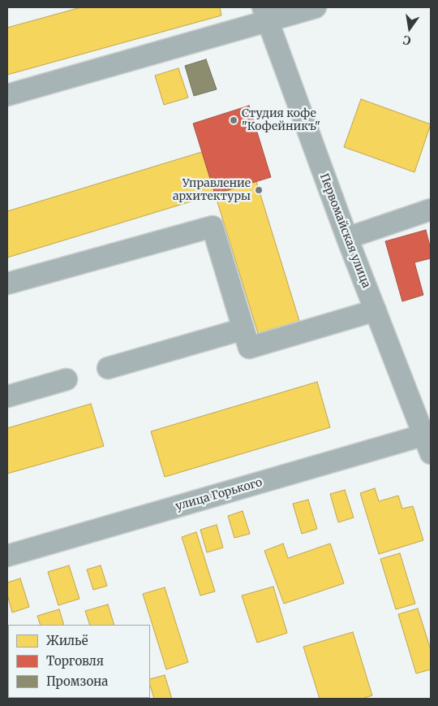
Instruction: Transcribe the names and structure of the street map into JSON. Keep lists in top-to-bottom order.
{
  "streets": {
    "street": ["Первомайская улица", "улица Горького"]
  },
  "crossings": [
    ["Первомайская улица", "улица Горького"]
  ],
  "places": ["Студия кофе \"Кофейникъ\"", "Управление архитектуры"],
  "legend": ["Жильё", "Торговля", "Промзона"],
  "north": "bottom"
}
